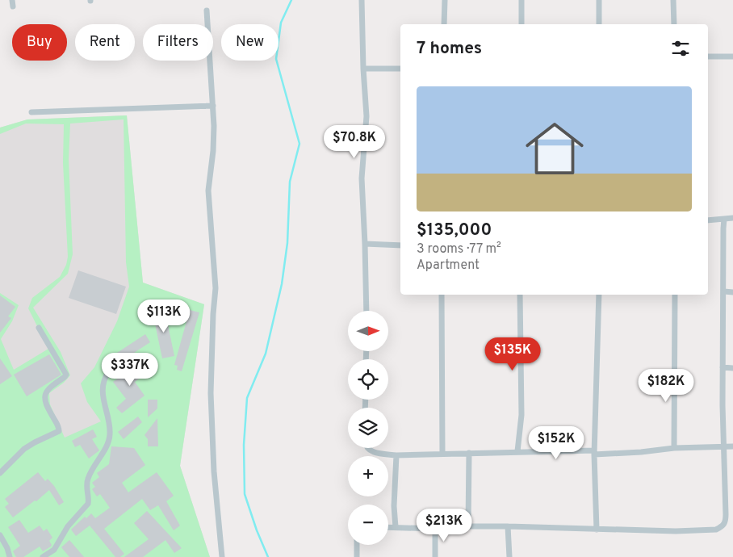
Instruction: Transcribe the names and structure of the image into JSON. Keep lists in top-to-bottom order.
{
  "north": "right",
  "page": {
    "chip": [
      "Buy",
      "Rent",
      "Filters",
      "New"
    ],
    "heading": "7 homes",
    "list": [
      {
        "name": "$135,000",
        "note": "3 rooms · 77 m² · Apartment"
      }
    ],
    "price": [
      "$70.8K",
      "$113K",
      "$135K",
      "$337K",
      "$182K",
      "$152K",
      "$213K"
    ],
    "map_buttons": ["+", "−"]
  }
}
